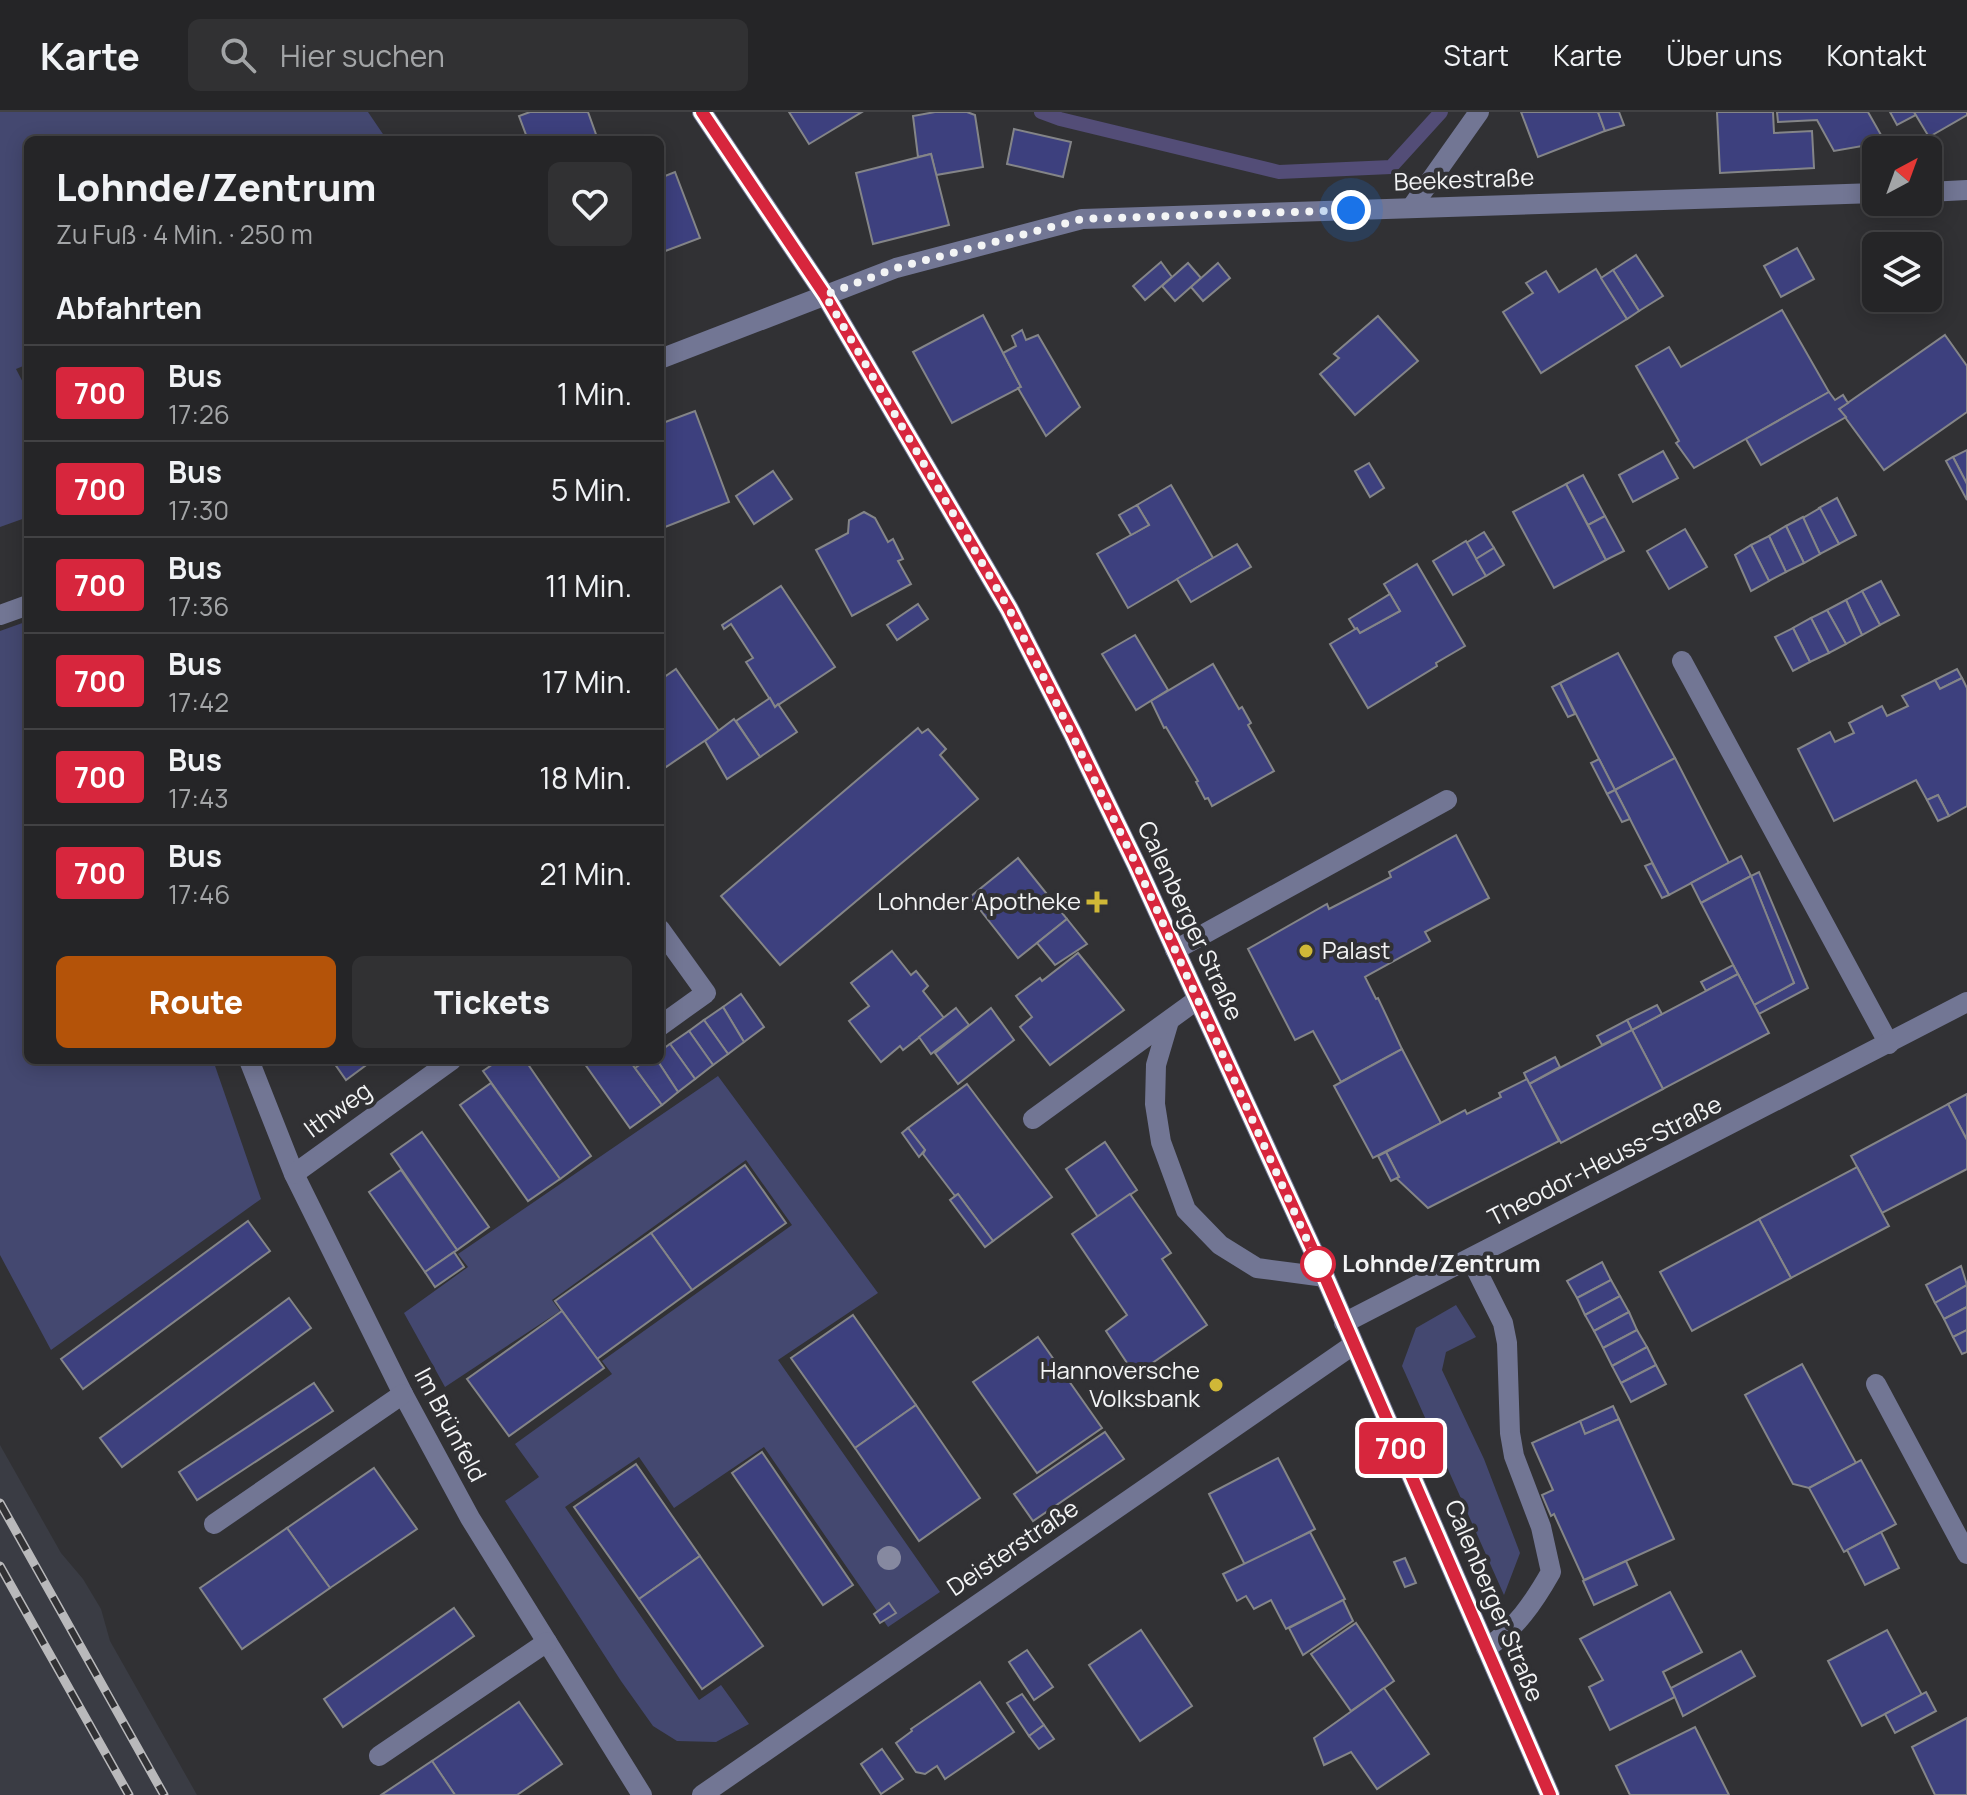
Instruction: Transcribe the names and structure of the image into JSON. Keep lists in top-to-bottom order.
{
  "streets": {
    "street": [
      "Beekestraße",
      "Calenberger Straße",
      "Ithweg",
      "Theodor-Heuss-Straße",
      "Im Brünfeld",
      "Deisterstraße"
    ]
  },
  "crossings": [
    ["Beekestraße", "Calenberger Straße"],
    ["Calenberger Straße", "Theodor-Heuss-Straße"],
    ["Calenberger Straße", "Deisterstraße"],
    ["Ithweg", "Im Brünfeld"]
  ],
  "places": {
    "health": ["Lohnder Apotheke"],
    "other": ["Palast", "Lohnde/Zentrum", "Hannoversche Volksbank"]
  },
  "lines": ["bus line 700"],
  "north": "top right",
  "page": {
    "header": "Karte",
    "search": "Hier suchen",
    "nav": [
      "Start",
      "Karte",
      "Über uns",
      "Kontakt"
    ],
    "on_map": "700",
    "heading": [
      ["Lohnde/Zentrum", "Zu Fuß · 4 Min. · 250 m"],
      "Abfahrten"
    ],
    "list": [
      {
        "mark": "700",
        "name": "Bus",
        "note": "17:26",
        "value": "1 Min."
      },
      {
        "mark": "700",
        "name": "Bus",
        "note": "17:30",
        "value": "5 Min."
      },
      {
        "mark": "700",
        "name": "Bus",
        "note": "17:36",
        "value": "11 Min."
      },
      {
        "mark": "700",
        "name": "Bus",
        "note": "17:42",
        "value": "17 Min."
      },
      {
        "mark": "700",
        "name": "Bus",
        "note": "17:43",
        "value": "18 Min."
      },
      {
        "mark": "700",
        "name": "Bus",
        "note": "17:46",
        "value": "21 Min."
      }
    ],
    "buttons": ["Route", "Tickets"]
  }
}
